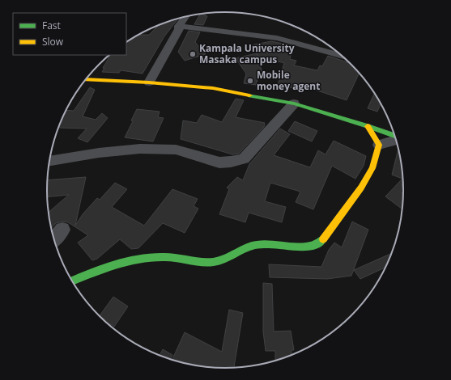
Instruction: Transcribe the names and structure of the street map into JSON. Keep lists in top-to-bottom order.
{
  "places": ["Kampala University Masaka campus", "Mobile money agent"],
  "legend": ["Fast", "Slow"]
}
